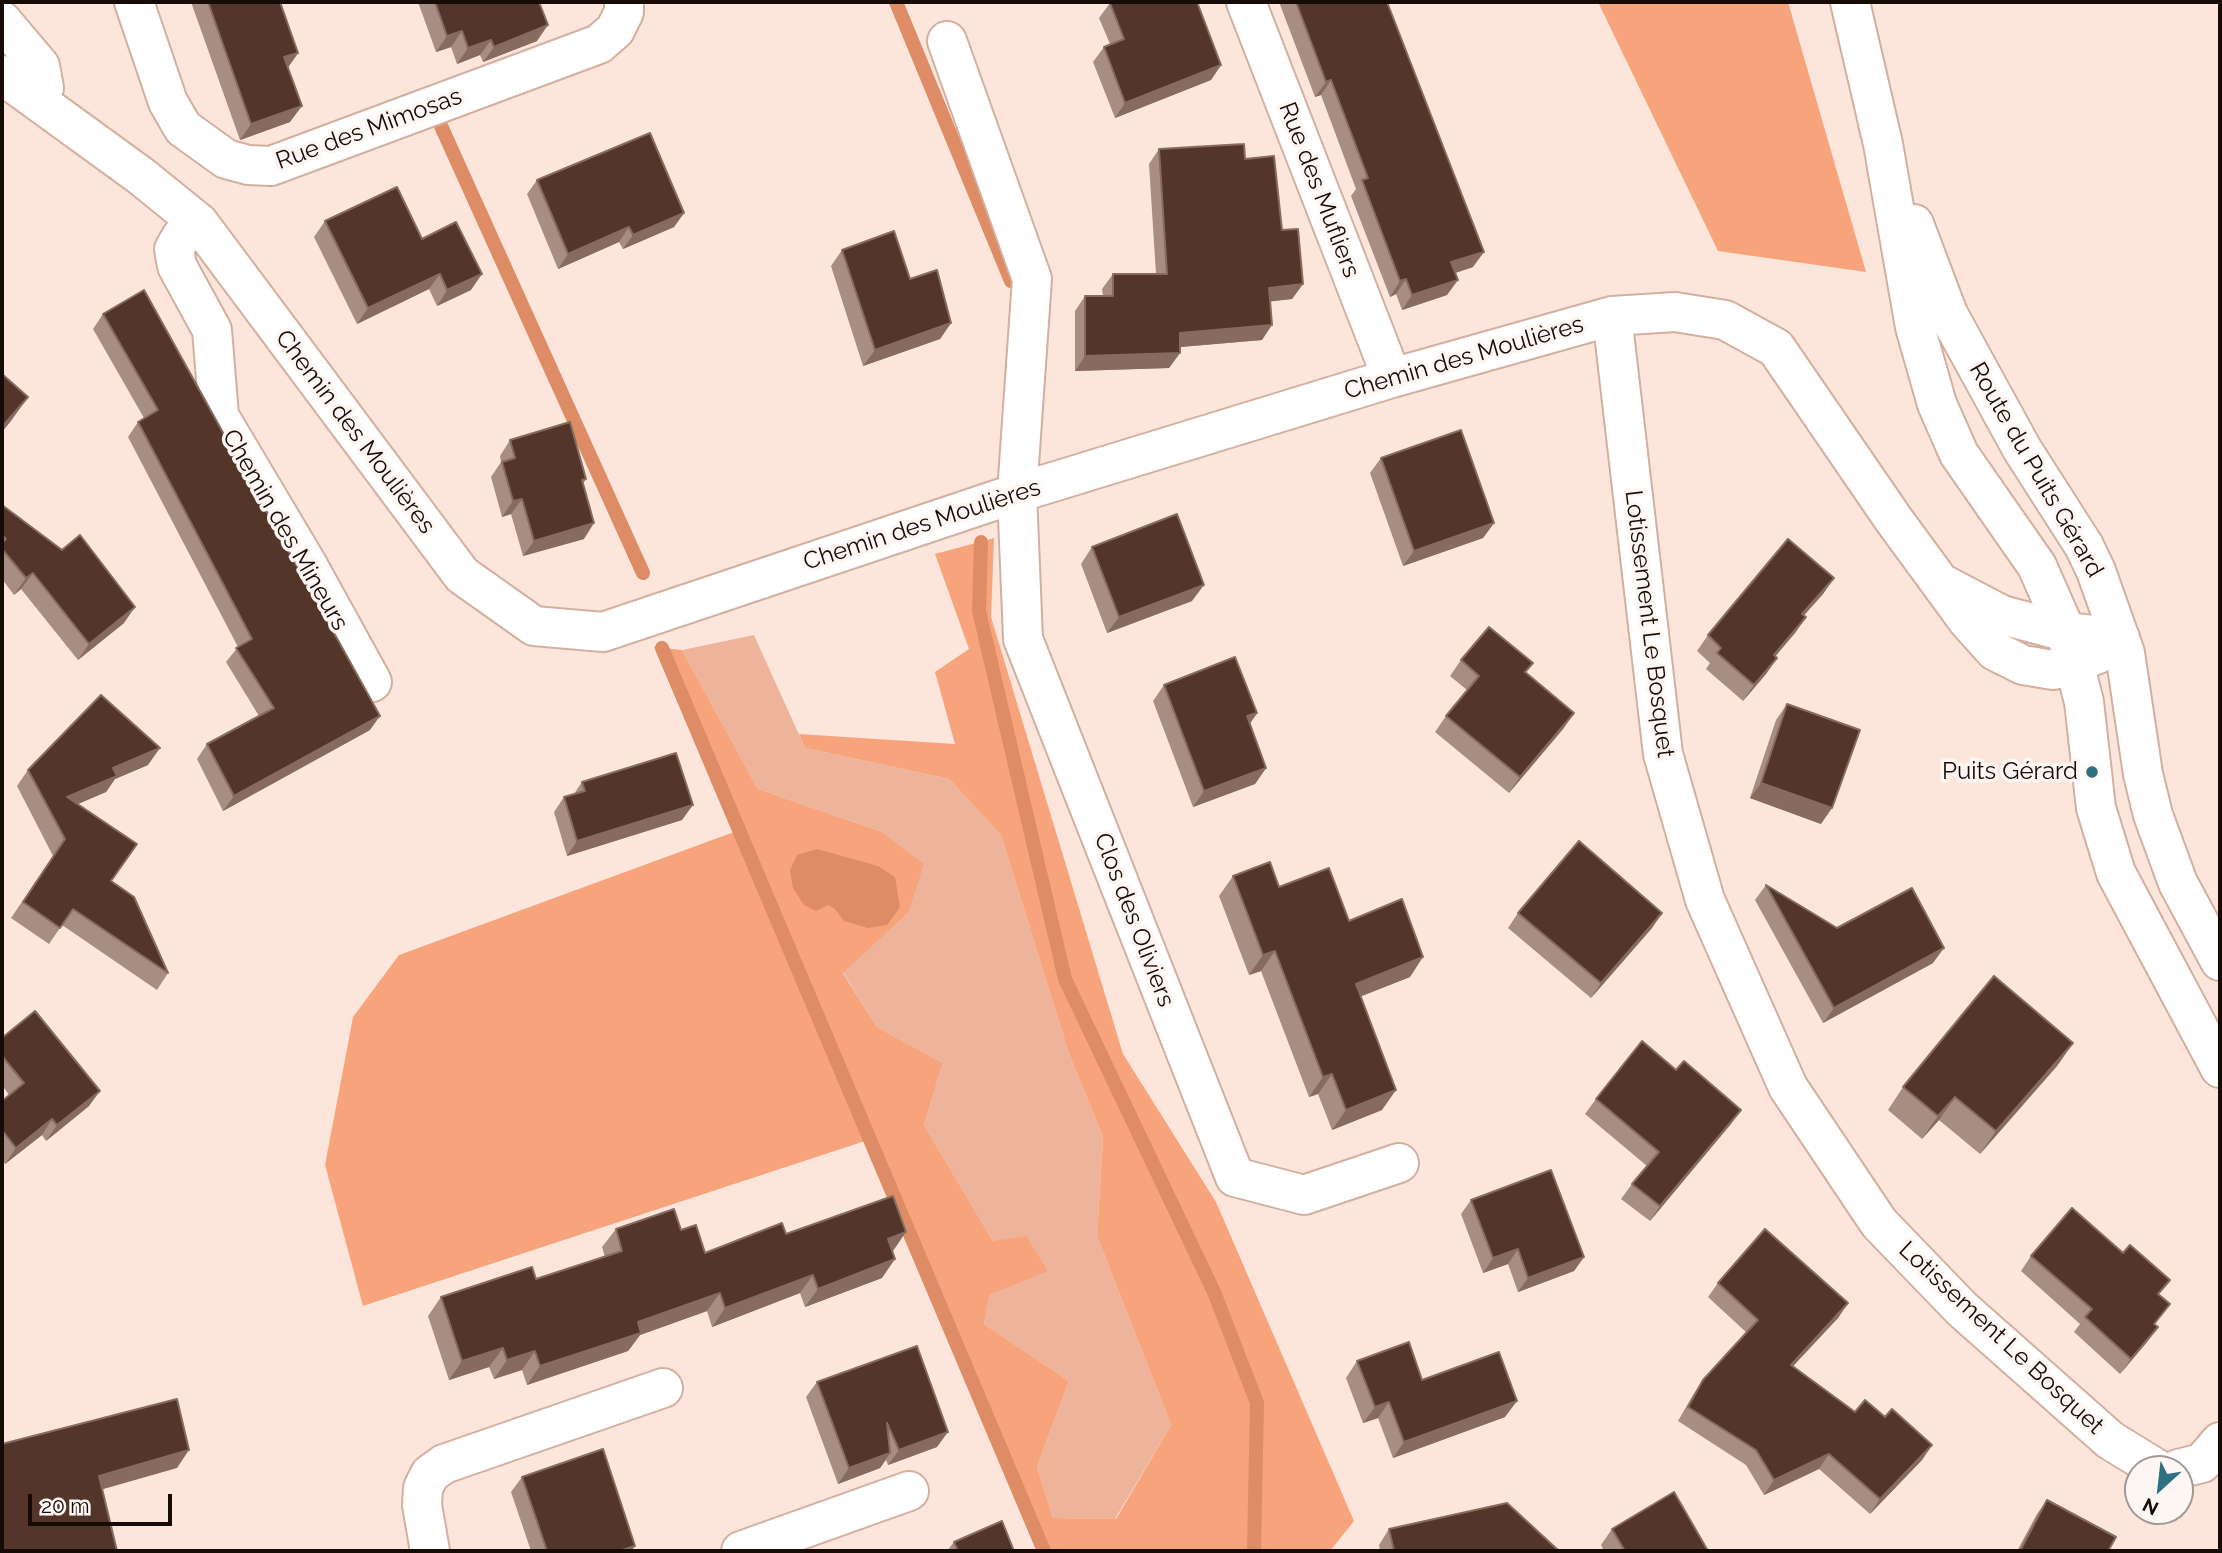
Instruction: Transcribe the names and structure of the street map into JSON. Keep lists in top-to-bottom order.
{
  "streets": {
    "street": [
      "Rue des Mimosas",
      "Rue des Mufliers",
      "Chemin des Moulières",
      "Route du Puits Gérard",
      "Chemin des Mineurs",
      "Lotissement Le Bosquet",
      "Clos des Oliviers"
    ]
  },
  "crossings": [
    ["Rue des Mufliers", "Chemin des Moulières"],
    ["Chemin des Moulières", "Route du Puits Gérard"],
    ["Chemin des Moulières", "Chemin des Mineurs"],
    ["Chemin des Moulières", "Lotissement Le Bosquet"],
    ["Chemin des Moulières", "Clos des Oliviers"]
  ],
  "places": ["Puits Gérard"],
  "scale_bar": "20 m",
  "north": "bottom left"
}
